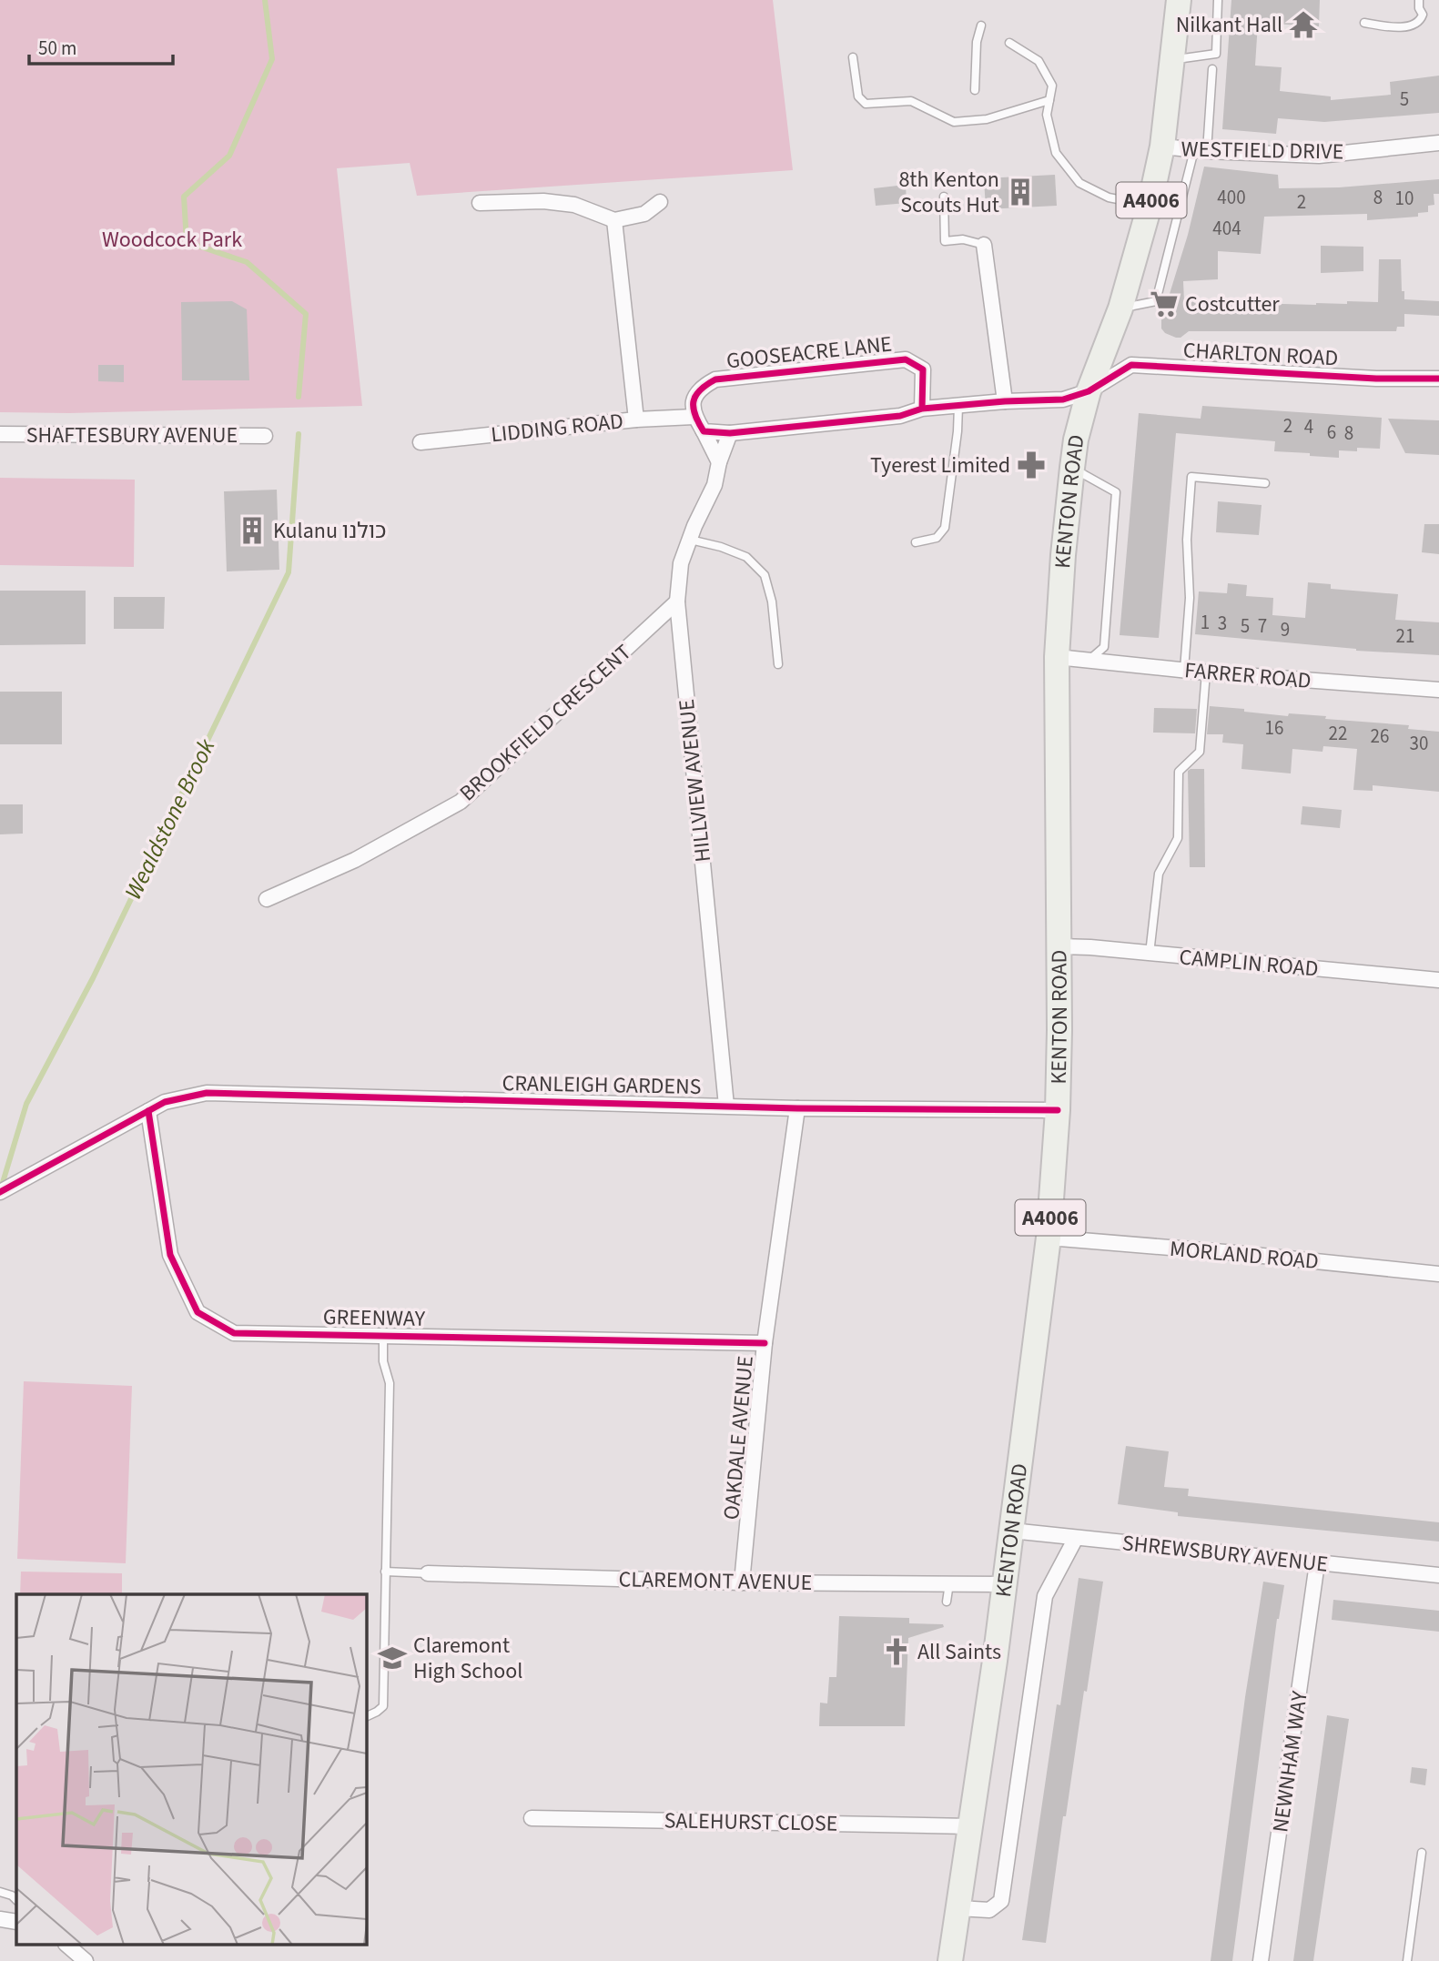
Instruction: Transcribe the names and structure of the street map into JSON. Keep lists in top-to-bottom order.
{
  "streets": {
    "main road": ["A4006", "KENTON ROAD"],
    "street": [
      "WESTFIELD DRIVE",
      "GOOSEACRE LANE",
      "CHARLTON ROAD",
      "LIDDING ROAD",
      "SHAFTESBURY AVENUE",
      "FARRER ROAD",
      "BROOKFIELD CRESCENT",
      "HILLVIEW AVENUE",
      "CAMPLIN ROAD",
      "CRANLEIGH GARDENS",
      "MORLAND ROAD",
      "GREENWAY",
      "OAKDALE AVENUE",
      "SHREWSBURY AVENUE",
      "CLAREMONT AVENUE",
      "NEWNHAM WAY",
      "SALEHURST CLOSE"
    ]
  },
  "crossings": [
    ["WESTFIELD DRIVE", "A4006"],
    ["A4006", "CHARLTON ROAD"],
    ["A4006", "KENTON ROAD"],
    ["GOOSEACRE LANE", "LIDDING ROAD"],
    ["CHARLTON ROAD", "KENTON ROAD"],
    ["KENTON ROAD", "FARRER ROAD"],
    ["KENTON ROAD", "CAMPLIN ROAD"],
    ["KENTON ROAD", "CRANLEIGH GARDENS"],
    ["KENTON ROAD", "MORLAND ROAD"],
    ["KENTON ROAD", "SHREWSBURY AVENUE"],
    ["KENTON ROAD", "CLAREMONT AVENUE"],
    ["KENTON ROAD", "SALEHURST CLOSE"],
    ["BROOKFIELD CRESCENT", "HILLVIEW AVENUE"],
    ["HILLVIEW AVENUE", "CRANLEIGH GARDENS"],
    ["CRANLEIGH GARDENS", "GREENWAY"],
    ["CRANLEIGH GARDENS", "OAKDALE AVENUE"],
    ["GREENWAY", "OAKDALE AVENUE"],
    ["OAKDALE AVENUE", "CLAREMONT AVENUE"],
    ["SHREWSBURY AVENUE", "NEWNHAM WAY"]
  ],
  "water": ["Wealdstone Brook"],
  "parks": ["Woodcock Park"],
  "places": {
    "temple": ["Nilkant Hall"],
    "building": ["8th Kenton Scouts Hut", "Kulanu כולנו"],
    "supermarket": ["Costcutter"],
    "pharmacy": ["Tyerest Limited"],
    "church": ["All Saints"],
    "school or university": ["Claremont High School"]
  },
  "house_numbers": [
    "5",
    "400",
    "8",
    "10",
    "2",
    "404",
    "2",
    "4",
    "6",
    "8",
    "1",
    "3",
    "5",
    "7",
    "9",
    "21",
    "16",
    "22",
    "26",
    "30"
  ],
  "scale_bar": "50 m"
}
